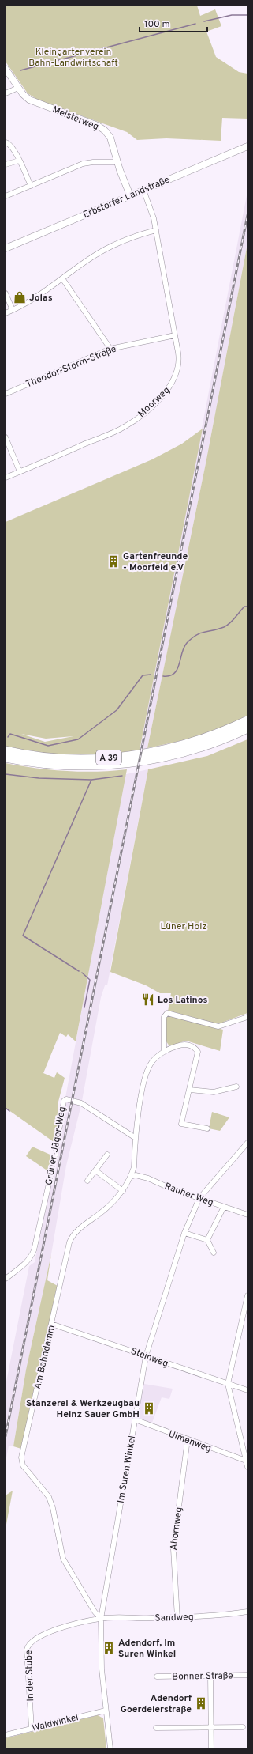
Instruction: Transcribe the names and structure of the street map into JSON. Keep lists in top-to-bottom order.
{
  "streets": {
    "highway": ["A 39"],
    "street": [
      "Meisterweg",
      "Erbstorfer Landstraße",
      "Theodor-Storm-Straße",
      "Moorweg",
      "Grüner-Jäger-Weg",
      "Rauher Weg",
      "Am Bahndamm",
      "Steinweg",
      "Ulmenweg",
      "Im Suren Winkel",
      "Ahornweg",
      "Sandweg",
      "In der Stube",
      "Bonner Straße",
      "Waldwinkel"
    ]
  },
  "crossings": [
    ["Meisterweg", "Erbstorfer Landstraße"],
    ["Erbstorfer Landstraße", "Moorweg"],
    ["Theodor-Storm-Straße", "Moorweg"],
    ["Grüner-Jäger-Weg", "Am Bahndamm"],
    ["Rauher Weg", "Am Bahndamm"],
    ["Rauher Weg", "Im Suren Winkel"],
    ["Am Bahndamm", "Steinweg"],
    ["Am Bahndamm", "Im Suren Winkel"],
    ["Am Bahndamm", "Sandweg"],
    ["Am Bahndamm", "In der Stube"],
    ["Steinweg", "Im Suren Winkel"],
    ["Ulmenweg", "Im Suren Winkel"],
    ["Ulmenweg", "Ahornweg"],
    ["Im Suren Winkel", "Sandweg"],
    ["Im Suren Winkel", "In der Stube"],
    ["Im Suren Winkel", "Waldwinkel"],
    ["Ahornweg", "Sandweg"],
    ["Sandweg", "In der Stube"],
    ["In der Stube", "Waldwinkel"]
  ],
  "parks": ["Kleingartenverein Bahn-Landwirtschaft", "Lüner Holz"],
  "places": {
    "shop": ["Jolas"],
    "building": [
      "Gartenfreunde - Moorfeld e.V",
      "Stanzerei & Werkzeugbau Heinz Sauer GmbH",
      "Adendorf, Im Suren Winkel",
      "Adendorf Goerdelerstraße"
    ],
    "restaurant": ["Los Latinos"]
  },
  "scale_bar": "100 m"
}
